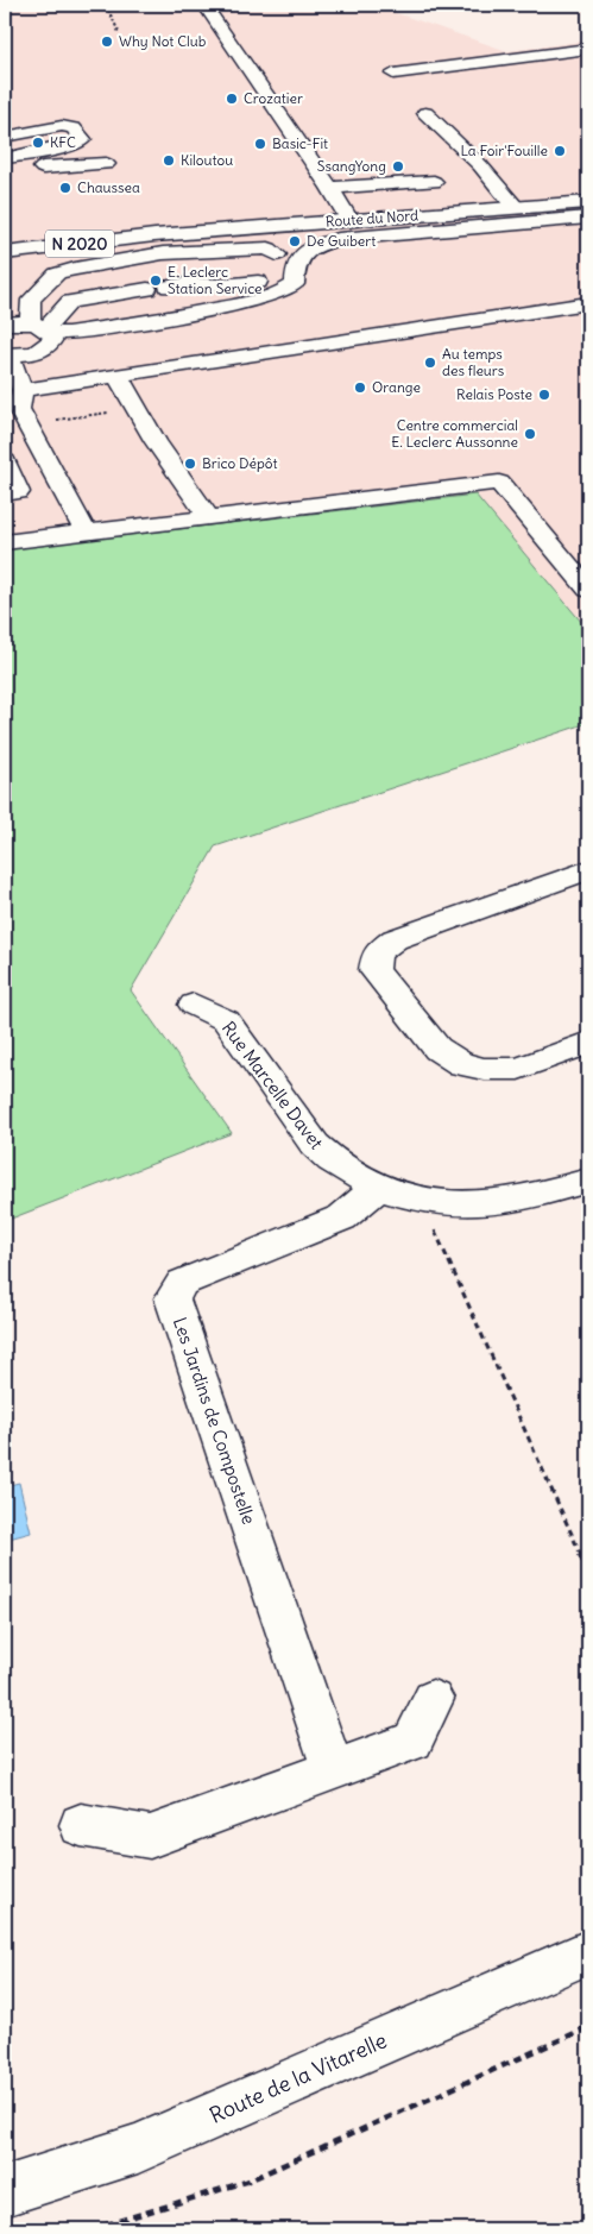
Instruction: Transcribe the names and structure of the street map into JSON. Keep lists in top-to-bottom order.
{
  "streets": {
    "street": [
      "Route du Nord",
      "N 2020",
      "Rue Marcelle Davet",
      "Les Jardins de Compostelle",
      "Route de la Vitarelle"
    ]
  },
  "crossings": [
    ["Rue Marcelle Davet", "Les Jardins de Compostelle"]
  ],
  "places": [
    "Why Not Club",
    "Crozatier",
    "KFC",
    "Basic-Fit",
    "La Foir'Fouille",
    "Kiloutou",
    "SsangYong",
    "Chaussea",
    "De Guibert",
    "E. Leclerc Station Service",
    "Au temps des fleurs",
    "Orange",
    "Relais Poste",
    "Centre commercial E. Leclerc Aussonne",
    "Brico Dépôt"
  ]
}
